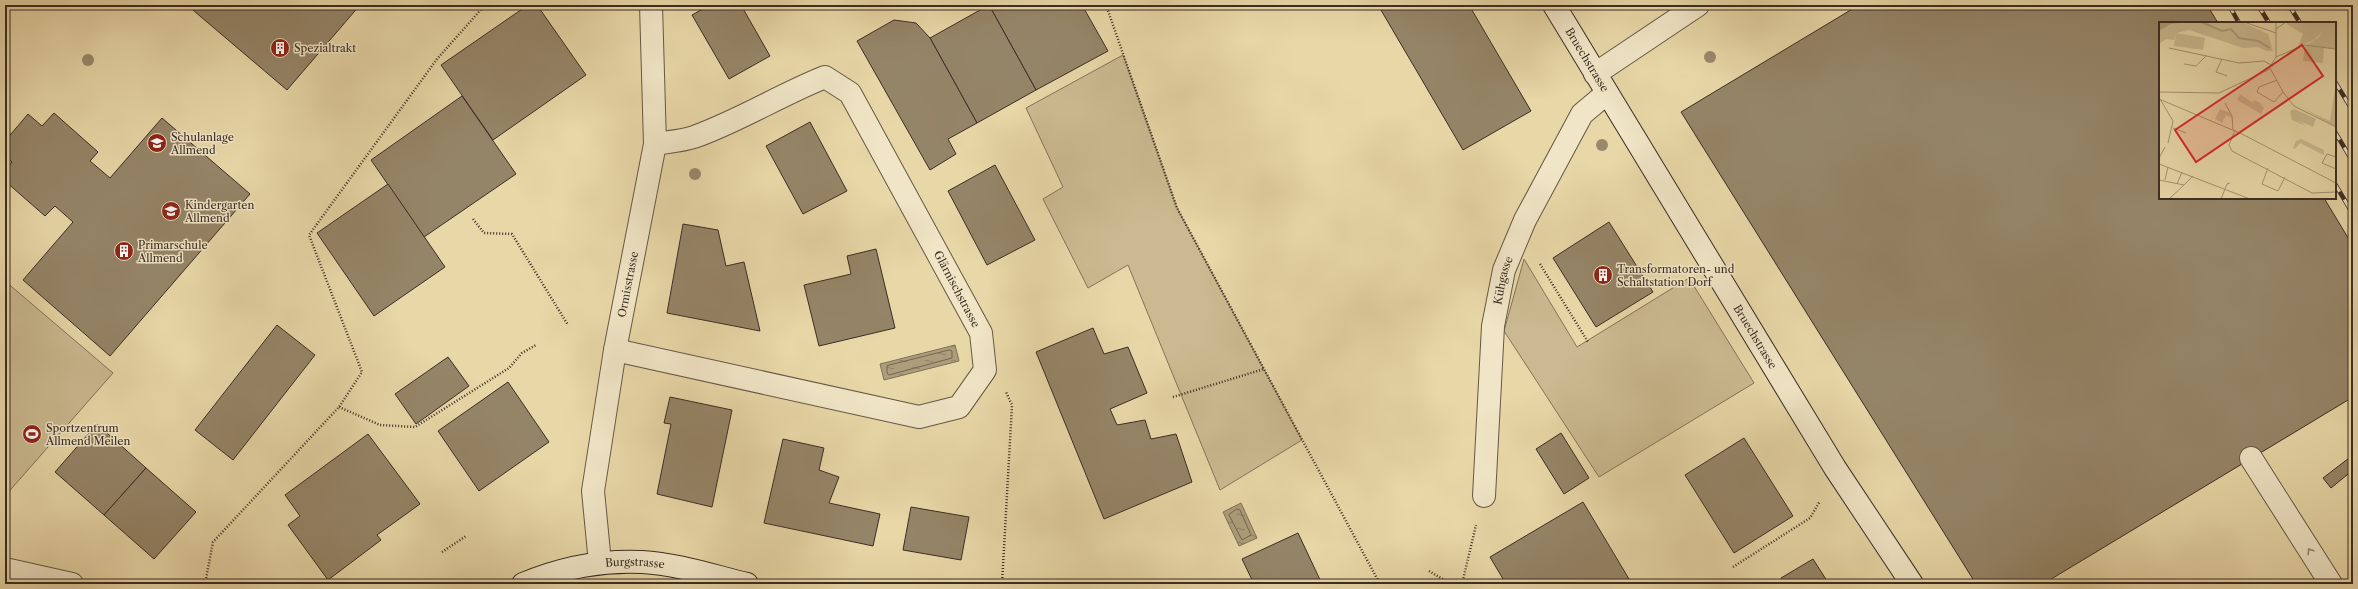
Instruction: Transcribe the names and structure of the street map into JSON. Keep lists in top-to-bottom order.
{
  "streets": {
    "street": [
      "Bruechstrasse",
      "Kühgasse",
      "Ormisstrasse",
      "Glärnischstrasse",
      "Burgstrasse"
    ]
  },
  "crossings": [
    ["Bruechstrasse", "Kühgasse"],
    ["Ormisstrasse", "Glärnischstrasse"],
    ["Ormisstrasse", "Burgstrasse"]
  ],
  "places": {
    "building": ["Spezialtrakt", "Primarschule Allmend", "Transformatoren- und Schaltstation Dorf"],
    "school or university": ["Schulanlage Allmend", "Kindergarten Allmend"],
    "sports": ["Sportzentrum Allmend Meilen"]
  }
}
